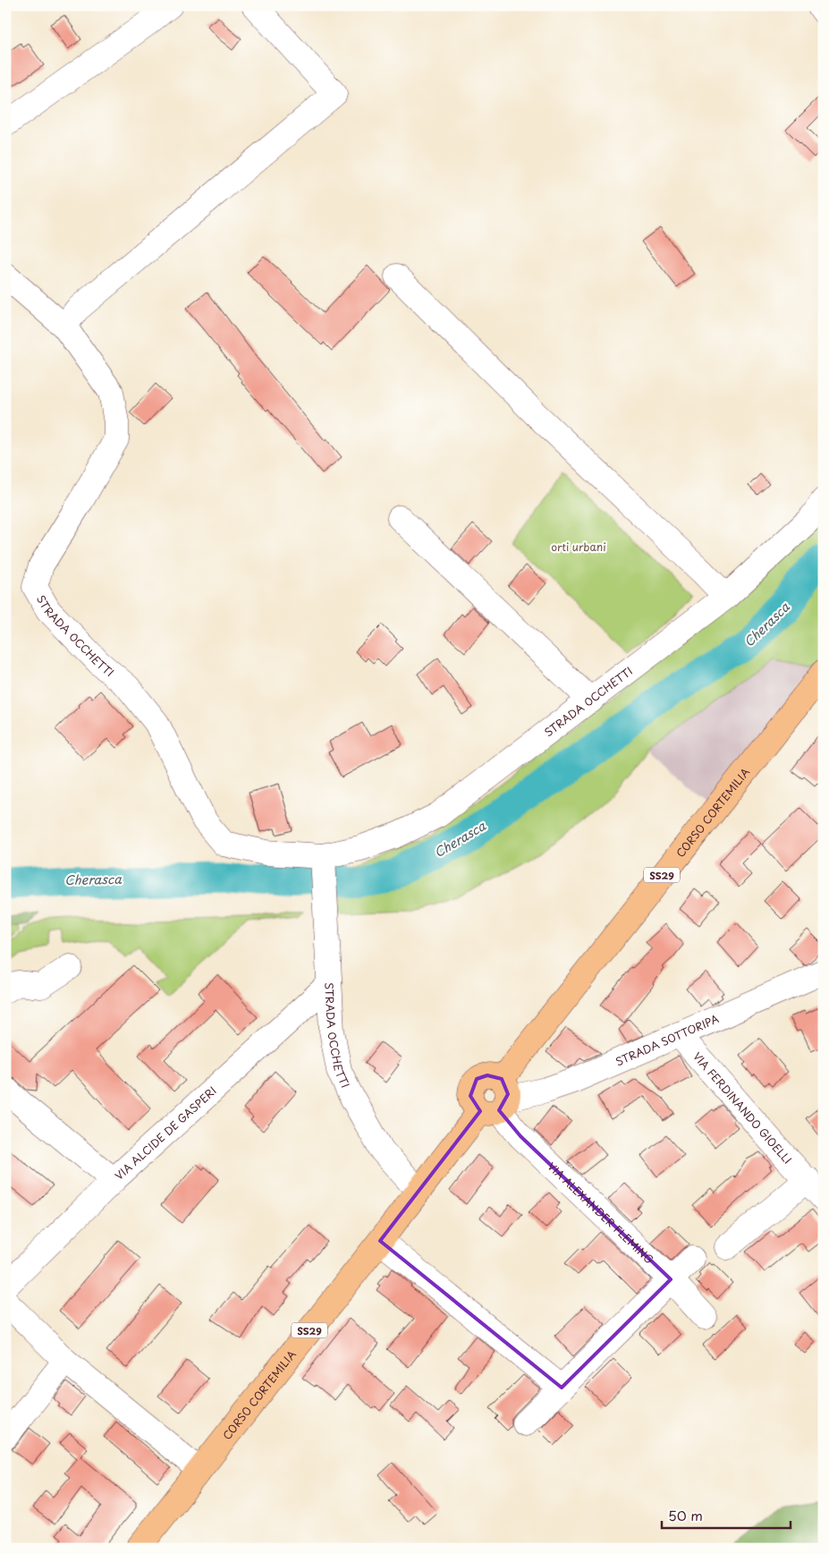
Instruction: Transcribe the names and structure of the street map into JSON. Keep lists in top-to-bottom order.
{
  "streets": {
    "main road": ["CORSO CORTEMILIA", "SS29"],
    "street": [
      "STRADA OCCHETTI",
      "STRADA SOTTORIPA",
      "VIA FERDINANDO GIOELLI",
      "VIA ALCIDE DE GASPERI",
      "VIA ALEXANDER FLEMING"
    ]
  },
  "crossings": [
    ["STRADA OCCHETTI", "CORSO CORTEMILIA"],
    ["STRADA OCCHETTI", "VIA ALCIDE DE GASPERI"],
    ["CORSO CORTEMILIA", "STRADA SOTTORIPA"],
    ["CORSO CORTEMILIA", "VIA ALEXANDER FLEMING"],
    ["STRADA SOTTORIPA", "VIA FERDINANDO GIOELLI"],
    ["STRADA SOTTORIPA", "VIA ALEXANDER FLEMING"]
  ],
  "water": ["Cherasca"],
  "parks": ["orti urbani"],
  "scale_bar": "50 m"
}
